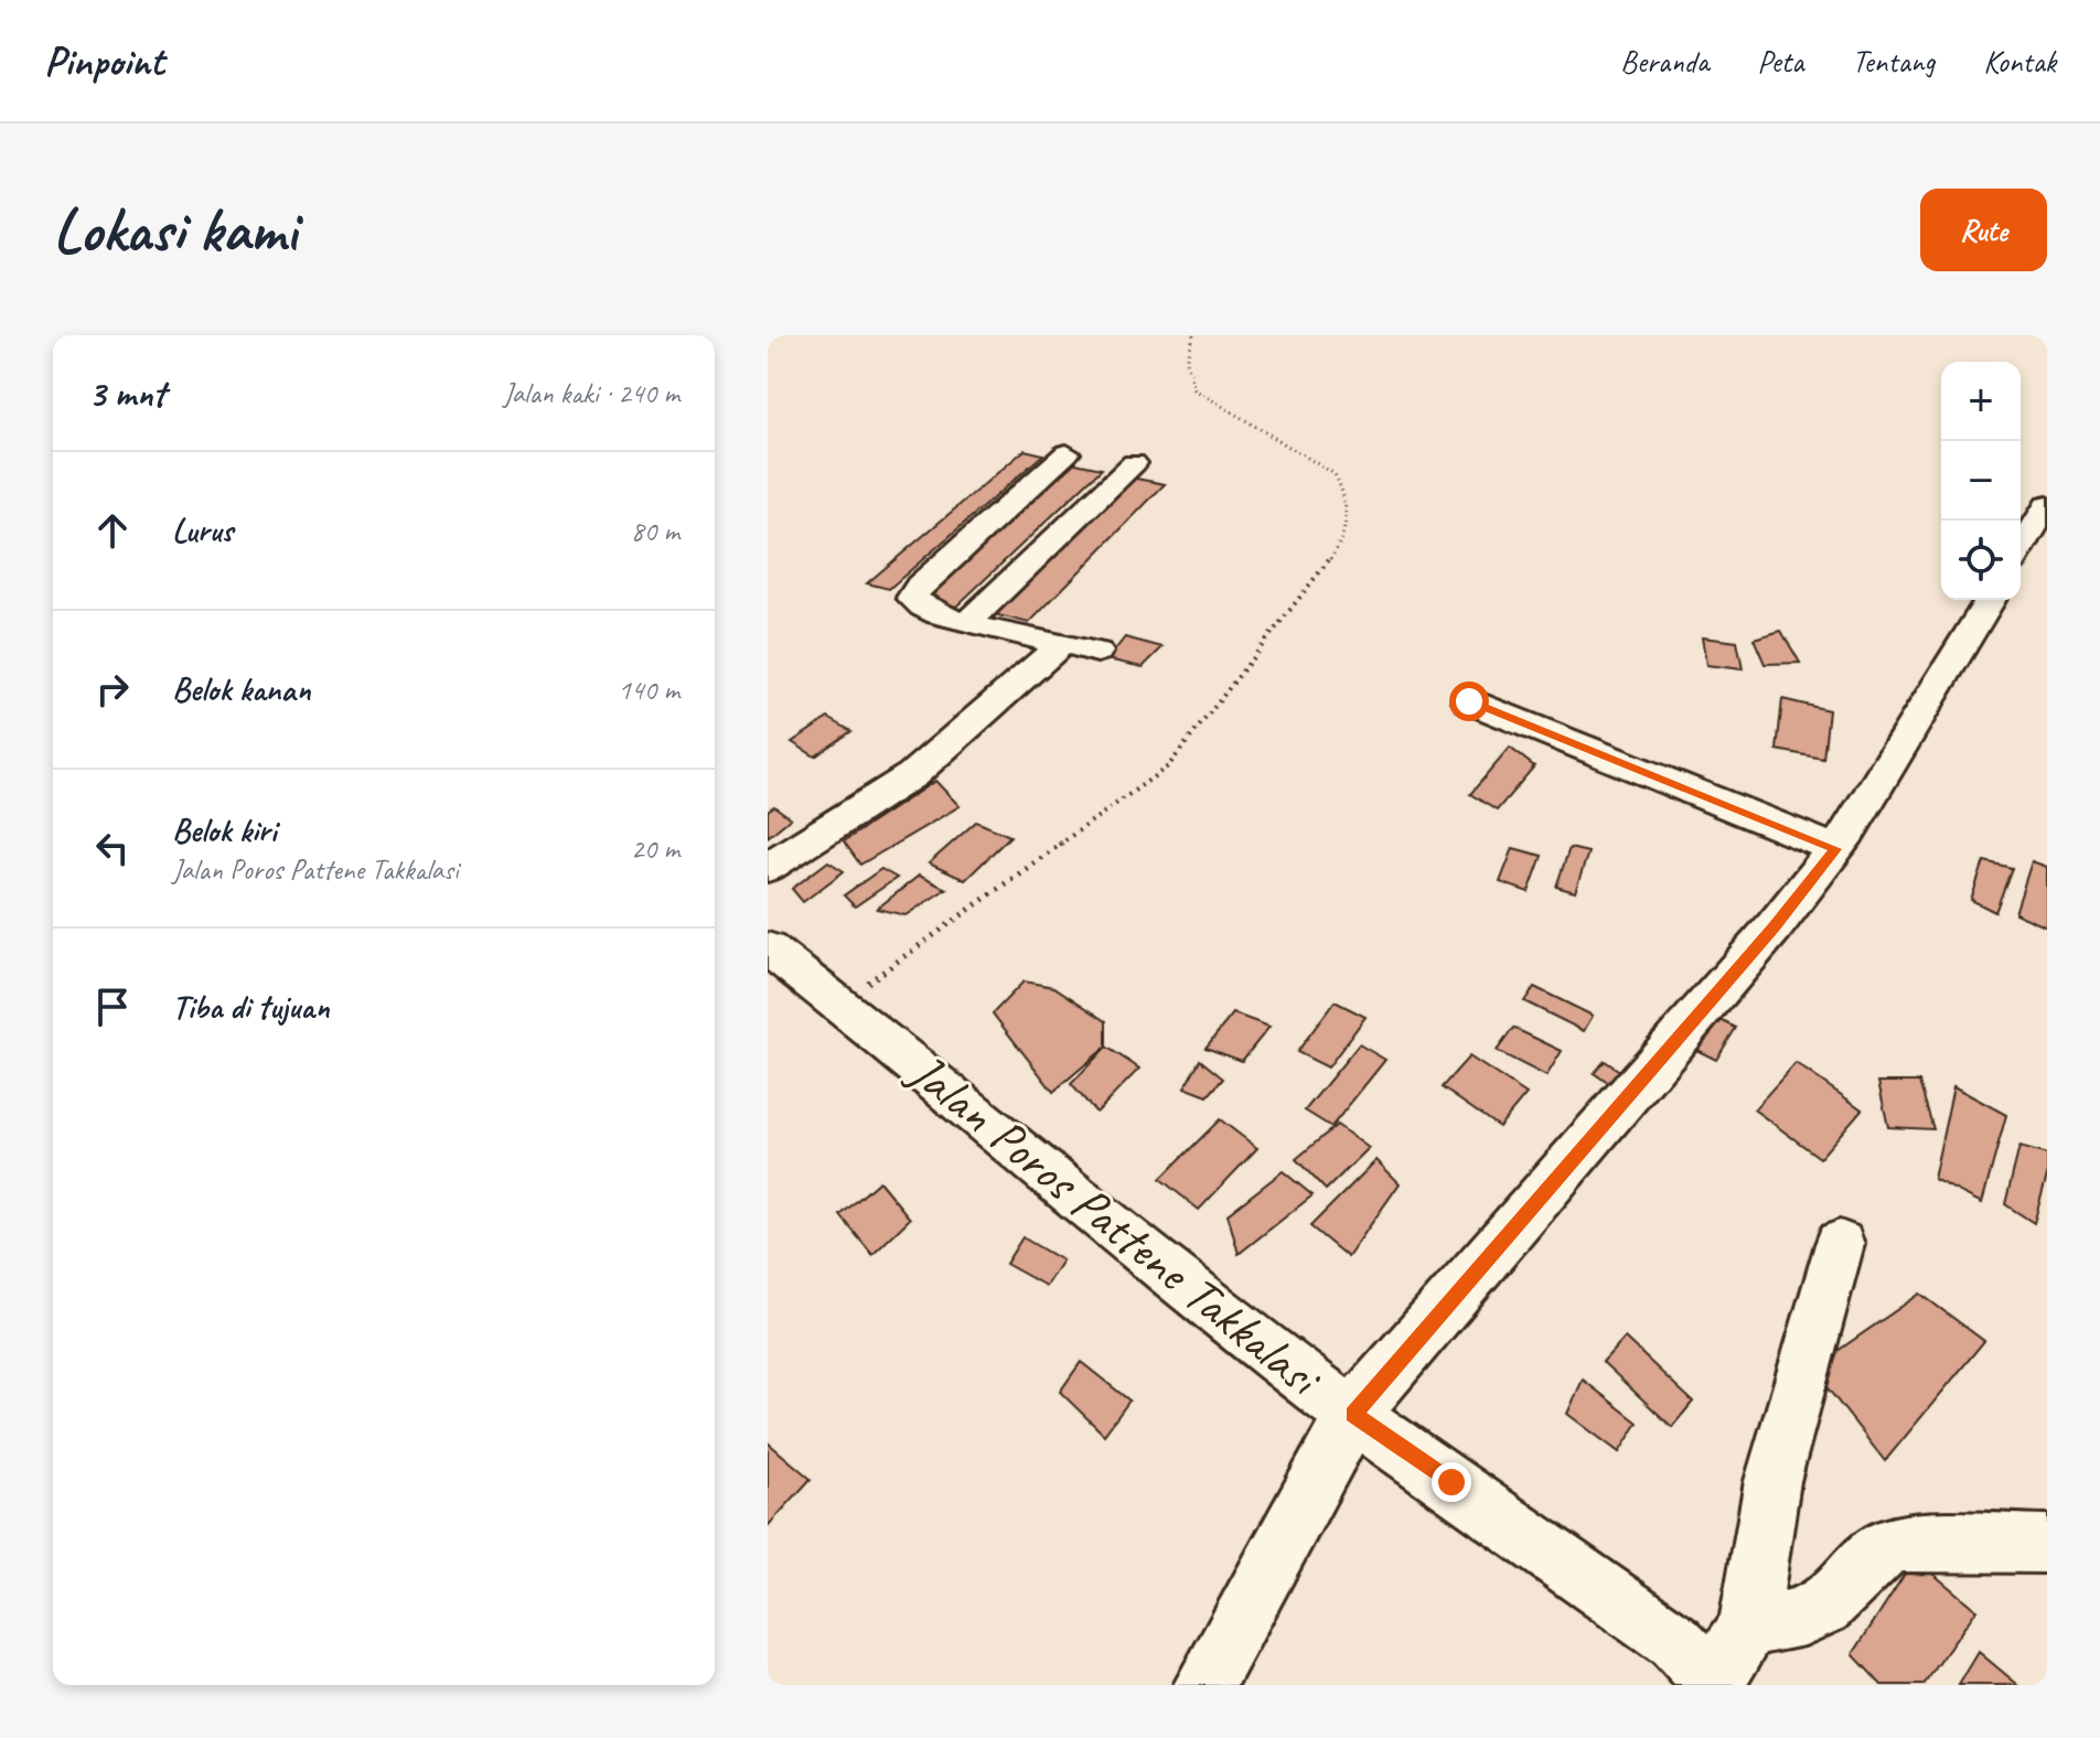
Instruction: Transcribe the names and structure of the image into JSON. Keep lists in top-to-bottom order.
{
  "streets": {
    "street": ["Jalan Poros Pattene Takkalasi"]
  },
  "page": {
    "header": "Pinpoint",
    "nav": [
      "Beranda",
      "Peta",
      "Tentang",
      "Kontak"
    ],
    "buttons": "Rute",
    "title": "Lokasi kami",
    "heading": ["3 mnt", "Jalan kaki · 240 m"],
    "map_buttons": ["+", "−"],
    "list": [
      ["Lurus", "80 m"],
      ["Belok kanan", "140 m"],
      ["Belok kiri", "Jalan Poros Pattene Takkalasi", "20 m"],
      "Tiba di tujuan"
    ]
  }
}
